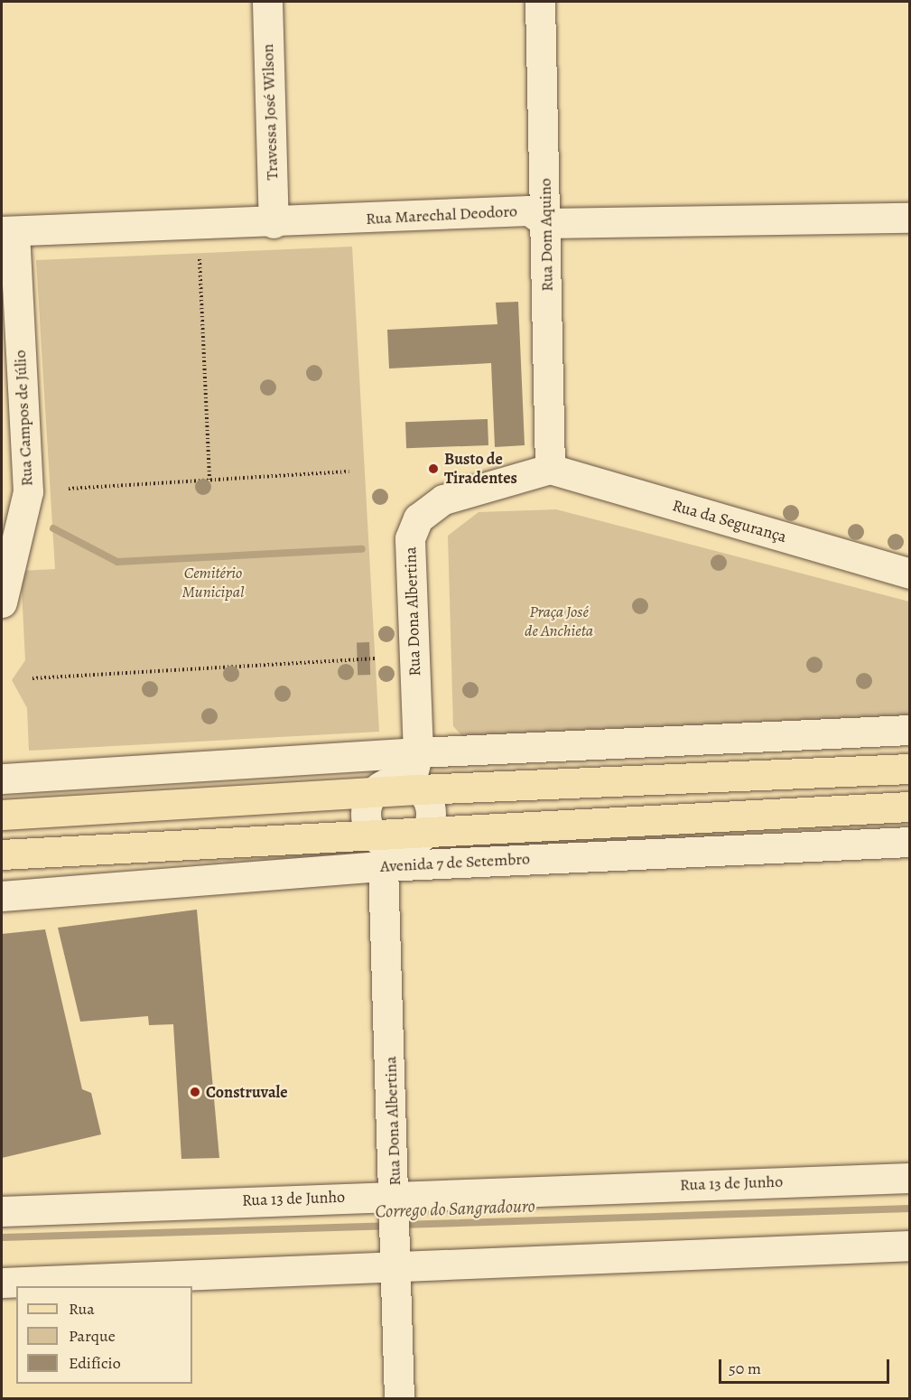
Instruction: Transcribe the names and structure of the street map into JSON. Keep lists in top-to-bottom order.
{
  "streets": {
    "main road": ["Avenida 7 de Setembro"],
    "street": [
      "Travessa José Wilson",
      "Rua Marechal Deodoro",
      "Rua Dom Aquino",
      "Rua Campos de Júlio",
      "Rua da Segurança",
      "Rua Dona Albertina",
      "Rua 13 de Junho"
    ]
  },
  "crossings": [
    ["Travessa José Wilson", "Rua Marechal Deodoro"],
    ["Rua Marechal Deodoro", "Rua Dom Aquino"],
    ["Rua Marechal Deodoro", "Rua Campos de Júlio"],
    ["Rua Dom Aquino", "Rua da Segurança"],
    ["Rua Dom Aquino", "Rua Dona Albertina"],
    ["Rua da Segurança", "Rua Dona Albertina"],
    ["Rua Dona Albertina", "Avenida 7 de Setembro"],
    ["Rua Dona Albertina", "Rua 13 de Junho"]
  ],
  "water": ["Corrego do Sangradouro"],
  "parks": ["Cemitério Municipal", "Praça José de Anchieta"],
  "places": ["Busto de Tiradentes", "Construvale"],
  "legend": ["Rua", "Parque", "Edifício"],
  "scale_bar": "50 m"
}
